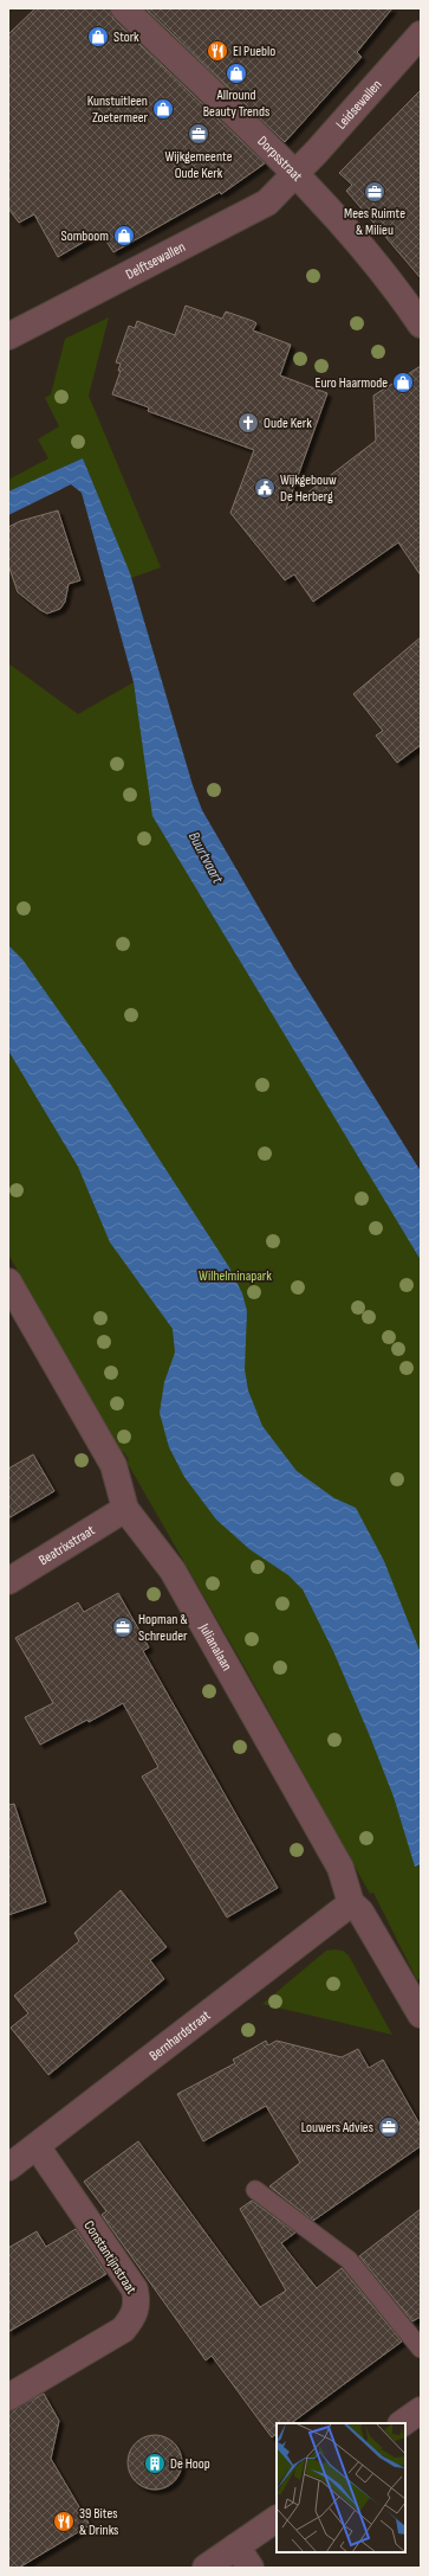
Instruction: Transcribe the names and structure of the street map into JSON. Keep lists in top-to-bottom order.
{
  "streets": {
    "street": [
      "Leidsewallen",
      "Dorpsstraat",
      "Delftsewallen",
      "Beatrixstraat",
      "Julianalaan",
      "Bernhardstraat",
      "Constantijnstraat"
    ]
  },
  "crossings": [
    ["Leidsewallen", "Dorpsstraat"],
    ["Leidsewallen", "Delftsewallen"],
    ["Dorpsstraat", "Delftsewallen"],
    ["Beatrixstraat", "Julianalaan"],
    ["Julianalaan", "Bernhardstraat"],
    ["Bernhardstraat", "Constantijnstraat"]
  ],
  "water": ["Buurtvaart"],
  "parks": ["Wilhelminapark"],
  "places": {
    "shop": [
      "Stork",
      "Allround Beauty Trends",
      "Kunstuitleen Zoetermeer",
      "Somboom",
      "Euro Haarmode"
    ],
    "restaurant": ["El Pueblo", "39 Bites & Drinks"],
    "office": [
      "Wijkgemeente Oude Kerk",
      "Mees Ruimte & Milieu",
      "Hopman & Schreuder",
      "Louwers Advies"
    ],
    "church": ["Oude Kerk"],
    "public building": ["Wijkgebouw De Herberg"],
    "building": ["De Hoop"]
  }
}
